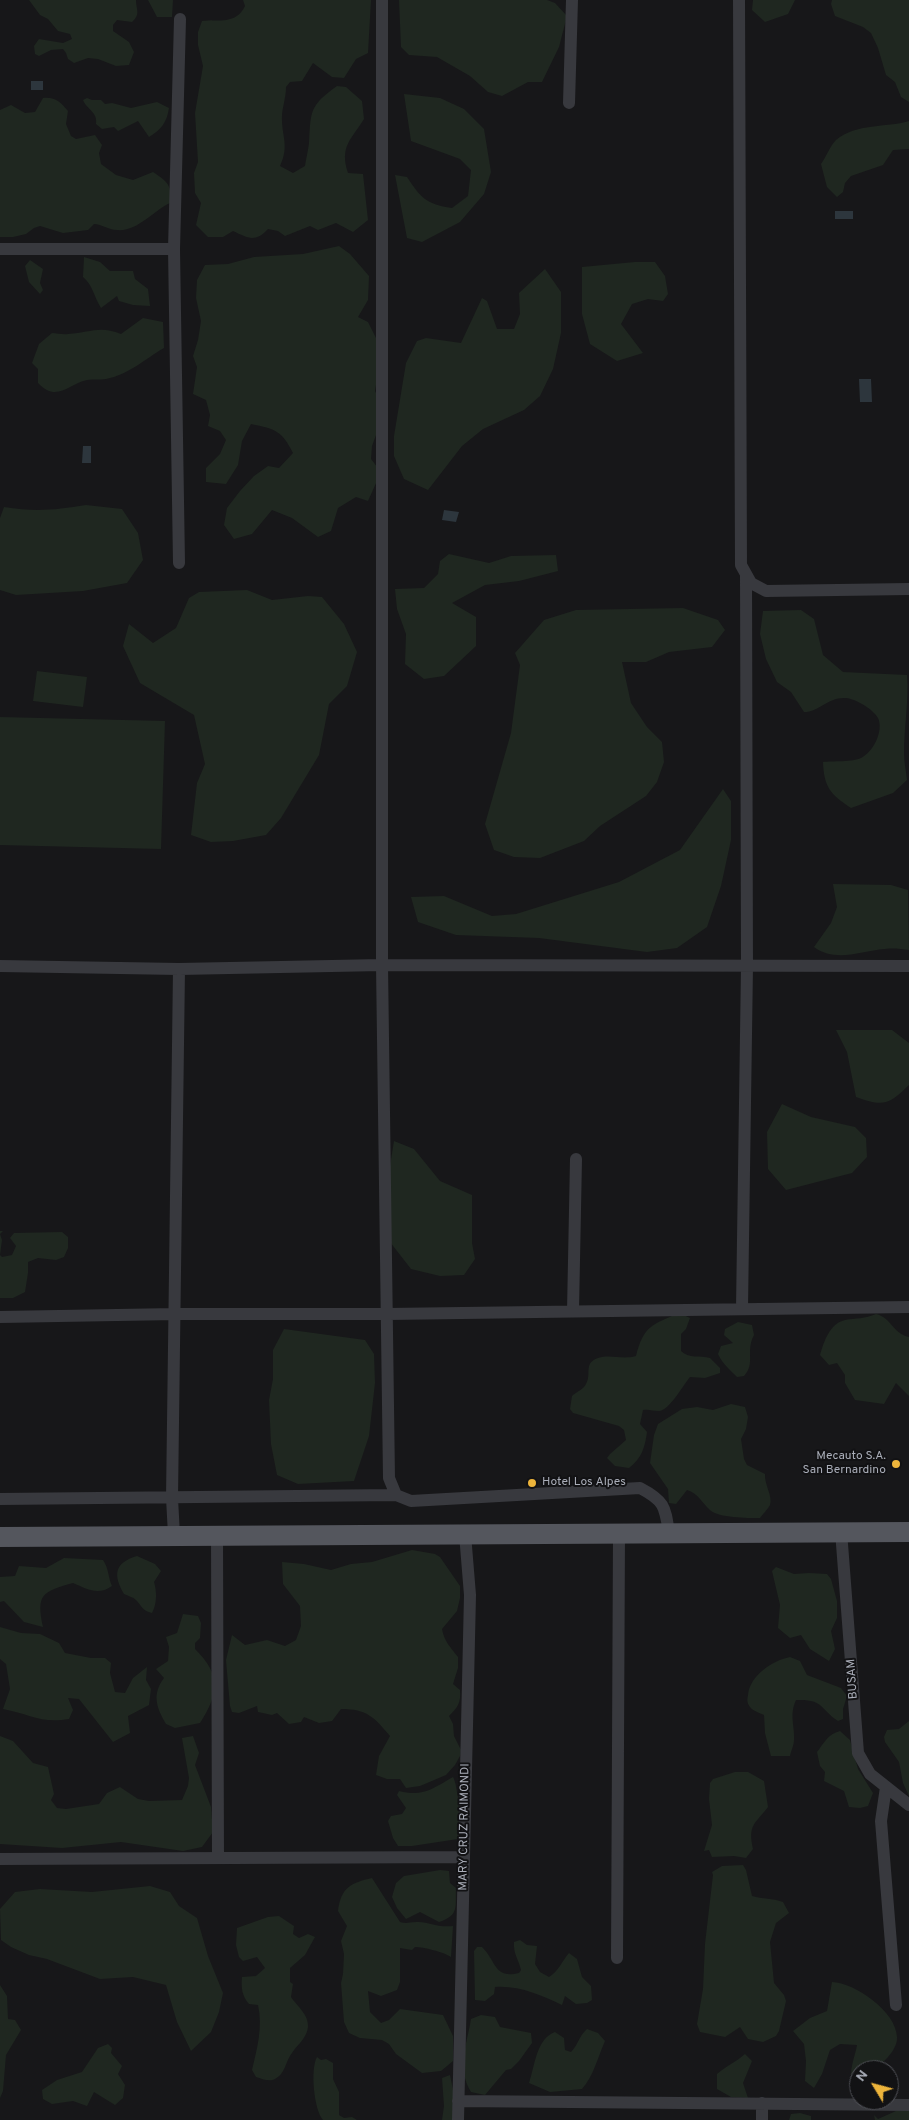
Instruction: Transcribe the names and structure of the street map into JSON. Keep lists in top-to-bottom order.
{
  "streets": {
    "street": ["BUSAM", "MARY CRUZ RAIMONDI"]
  },
  "places": ["Mecauto S.A. San Bernardino", "Hotel Los Alpes"],
  "north": "top left"
}
